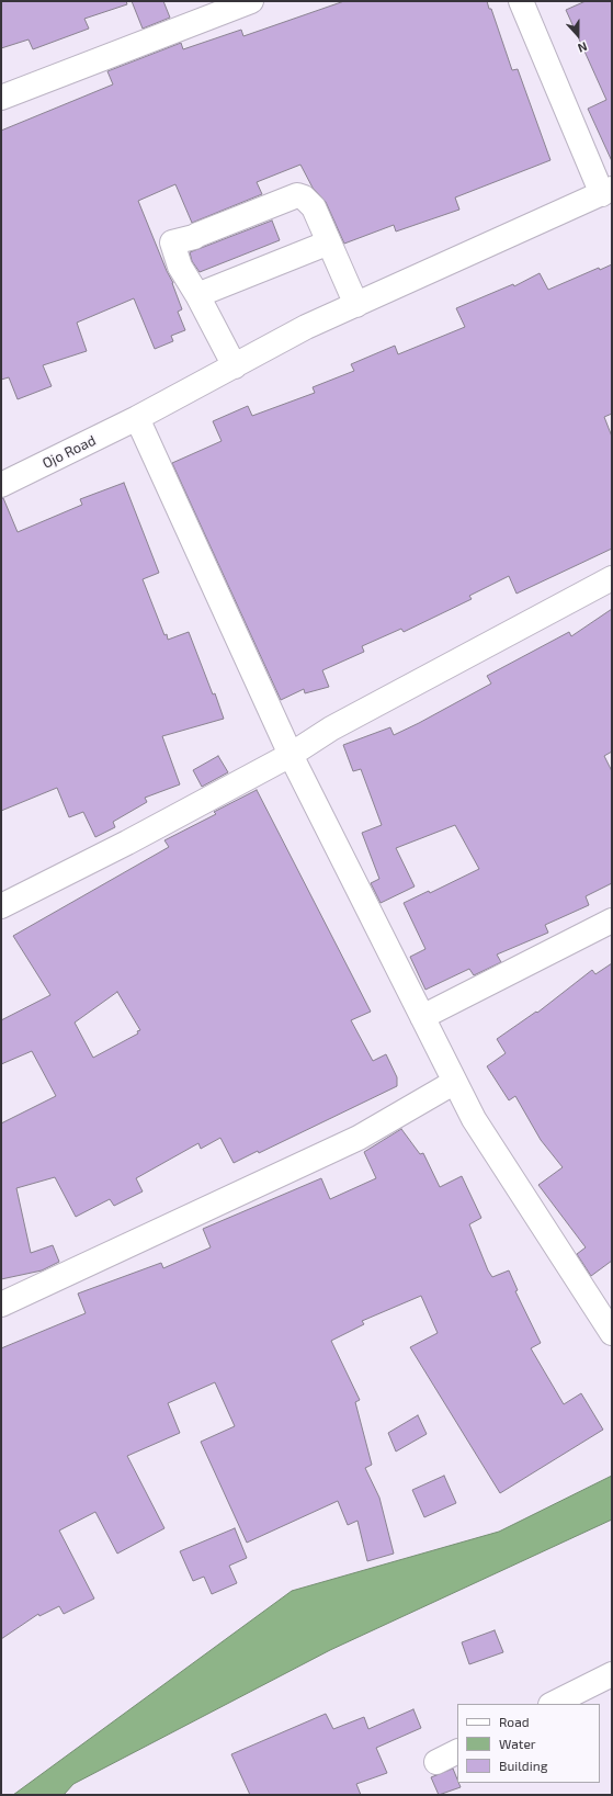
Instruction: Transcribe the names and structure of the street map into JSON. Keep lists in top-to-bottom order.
{
  "streets": {
    "street": ["Ojo Road"]
  },
  "legend": ["Road", "Water", "Building"],
  "north": "bottom"
}
